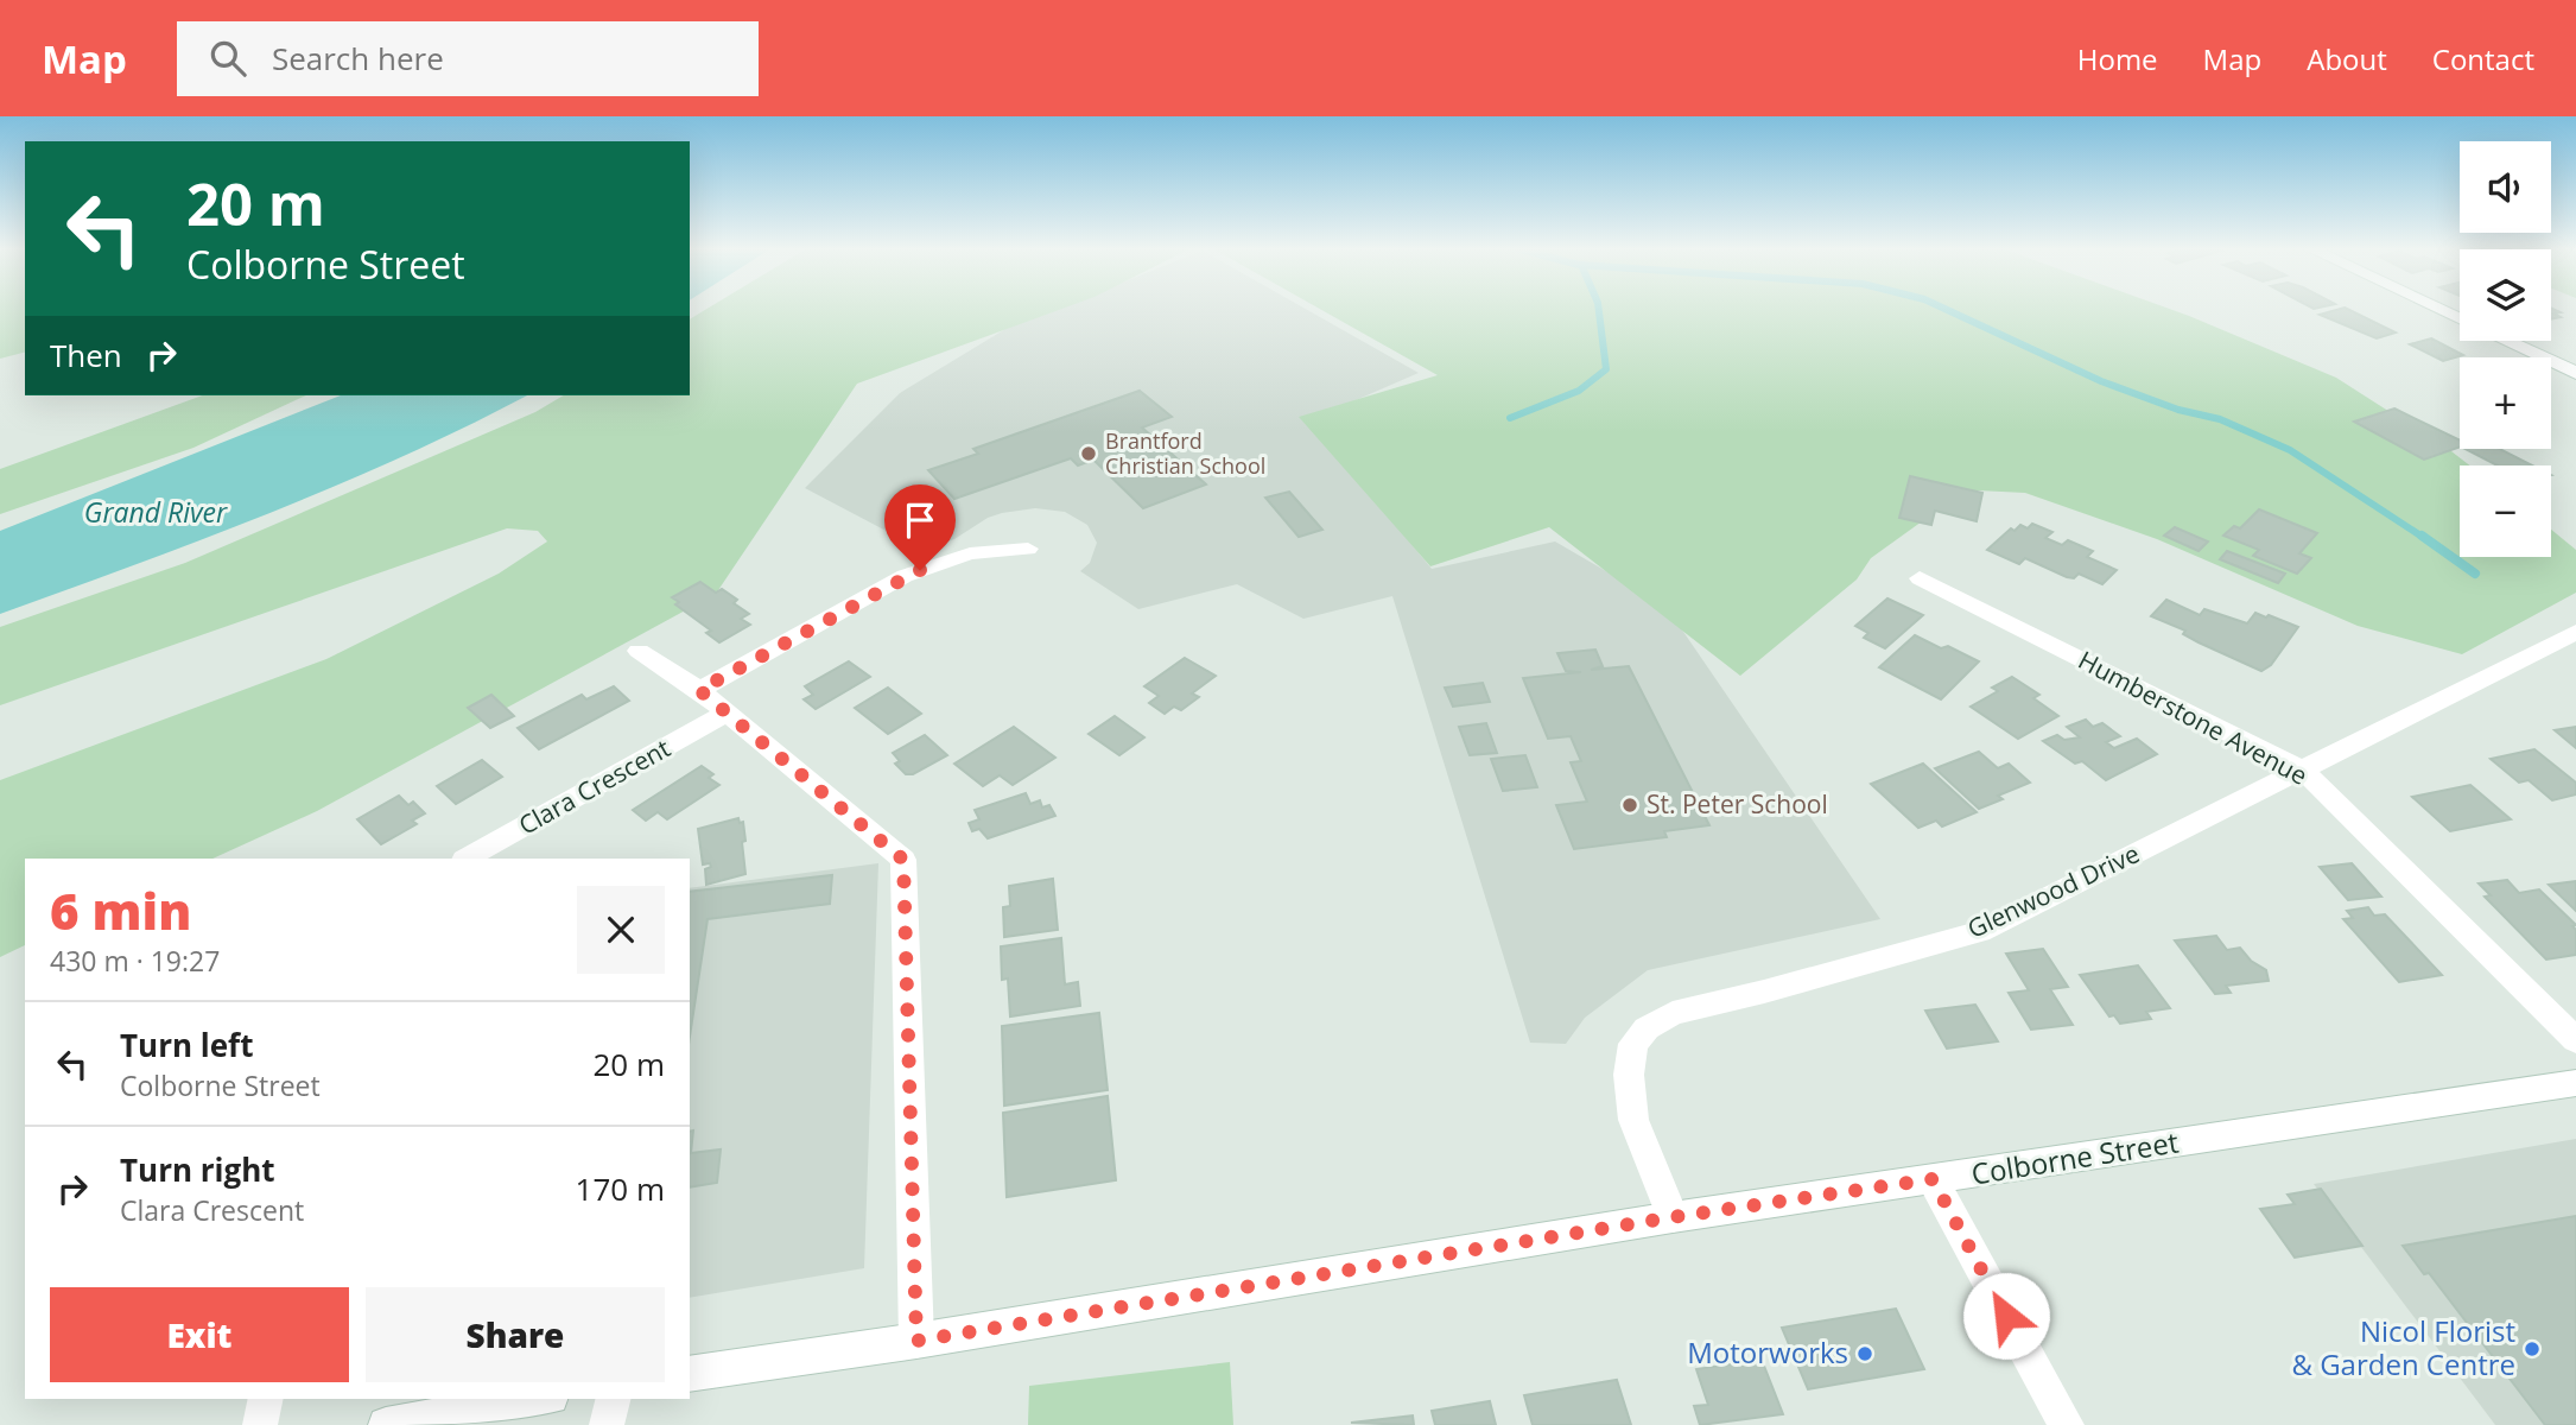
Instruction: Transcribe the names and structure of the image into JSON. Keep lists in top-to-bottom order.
{
  "streets": {
    "street": [
      "Humberstone Avenue",
      "Clara Crescent",
      "Glenwood Drive",
      "Colborne Street"
    ]
  },
  "crossings": [
    ["Humberstone Avenue", "Glenwood Drive"],
    ["Glenwood Drive", "Colborne Street"]
  ],
  "water": ["Grand River"],
  "places": [
    "Brantford Christian School",
    "St. Peter School",
    "Nicol Florist & Garden Centre",
    "Motorworks"
  ],
  "page": {
    "header": "Map",
    "search": "Search here",
    "nav": [
      "Home",
      "Map",
      "About",
      "Contact"
    ],
    "map_buttons": ["+", "−"],
    "turn": ["20 m", "Colborne Street"],
    "then": "Then",
    "heading": ["6 min", "430 m · 19:27"],
    "list": [
      {
        "name": "Turn left",
        "note": "Colborne Street",
        "value": "20 m"
      },
      {
        "name": "Turn right",
        "note": "Clara Crescent",
        "value": "170 m"
      }
    ],
    "buttons": ["Exit", "Share"]
  }
}
